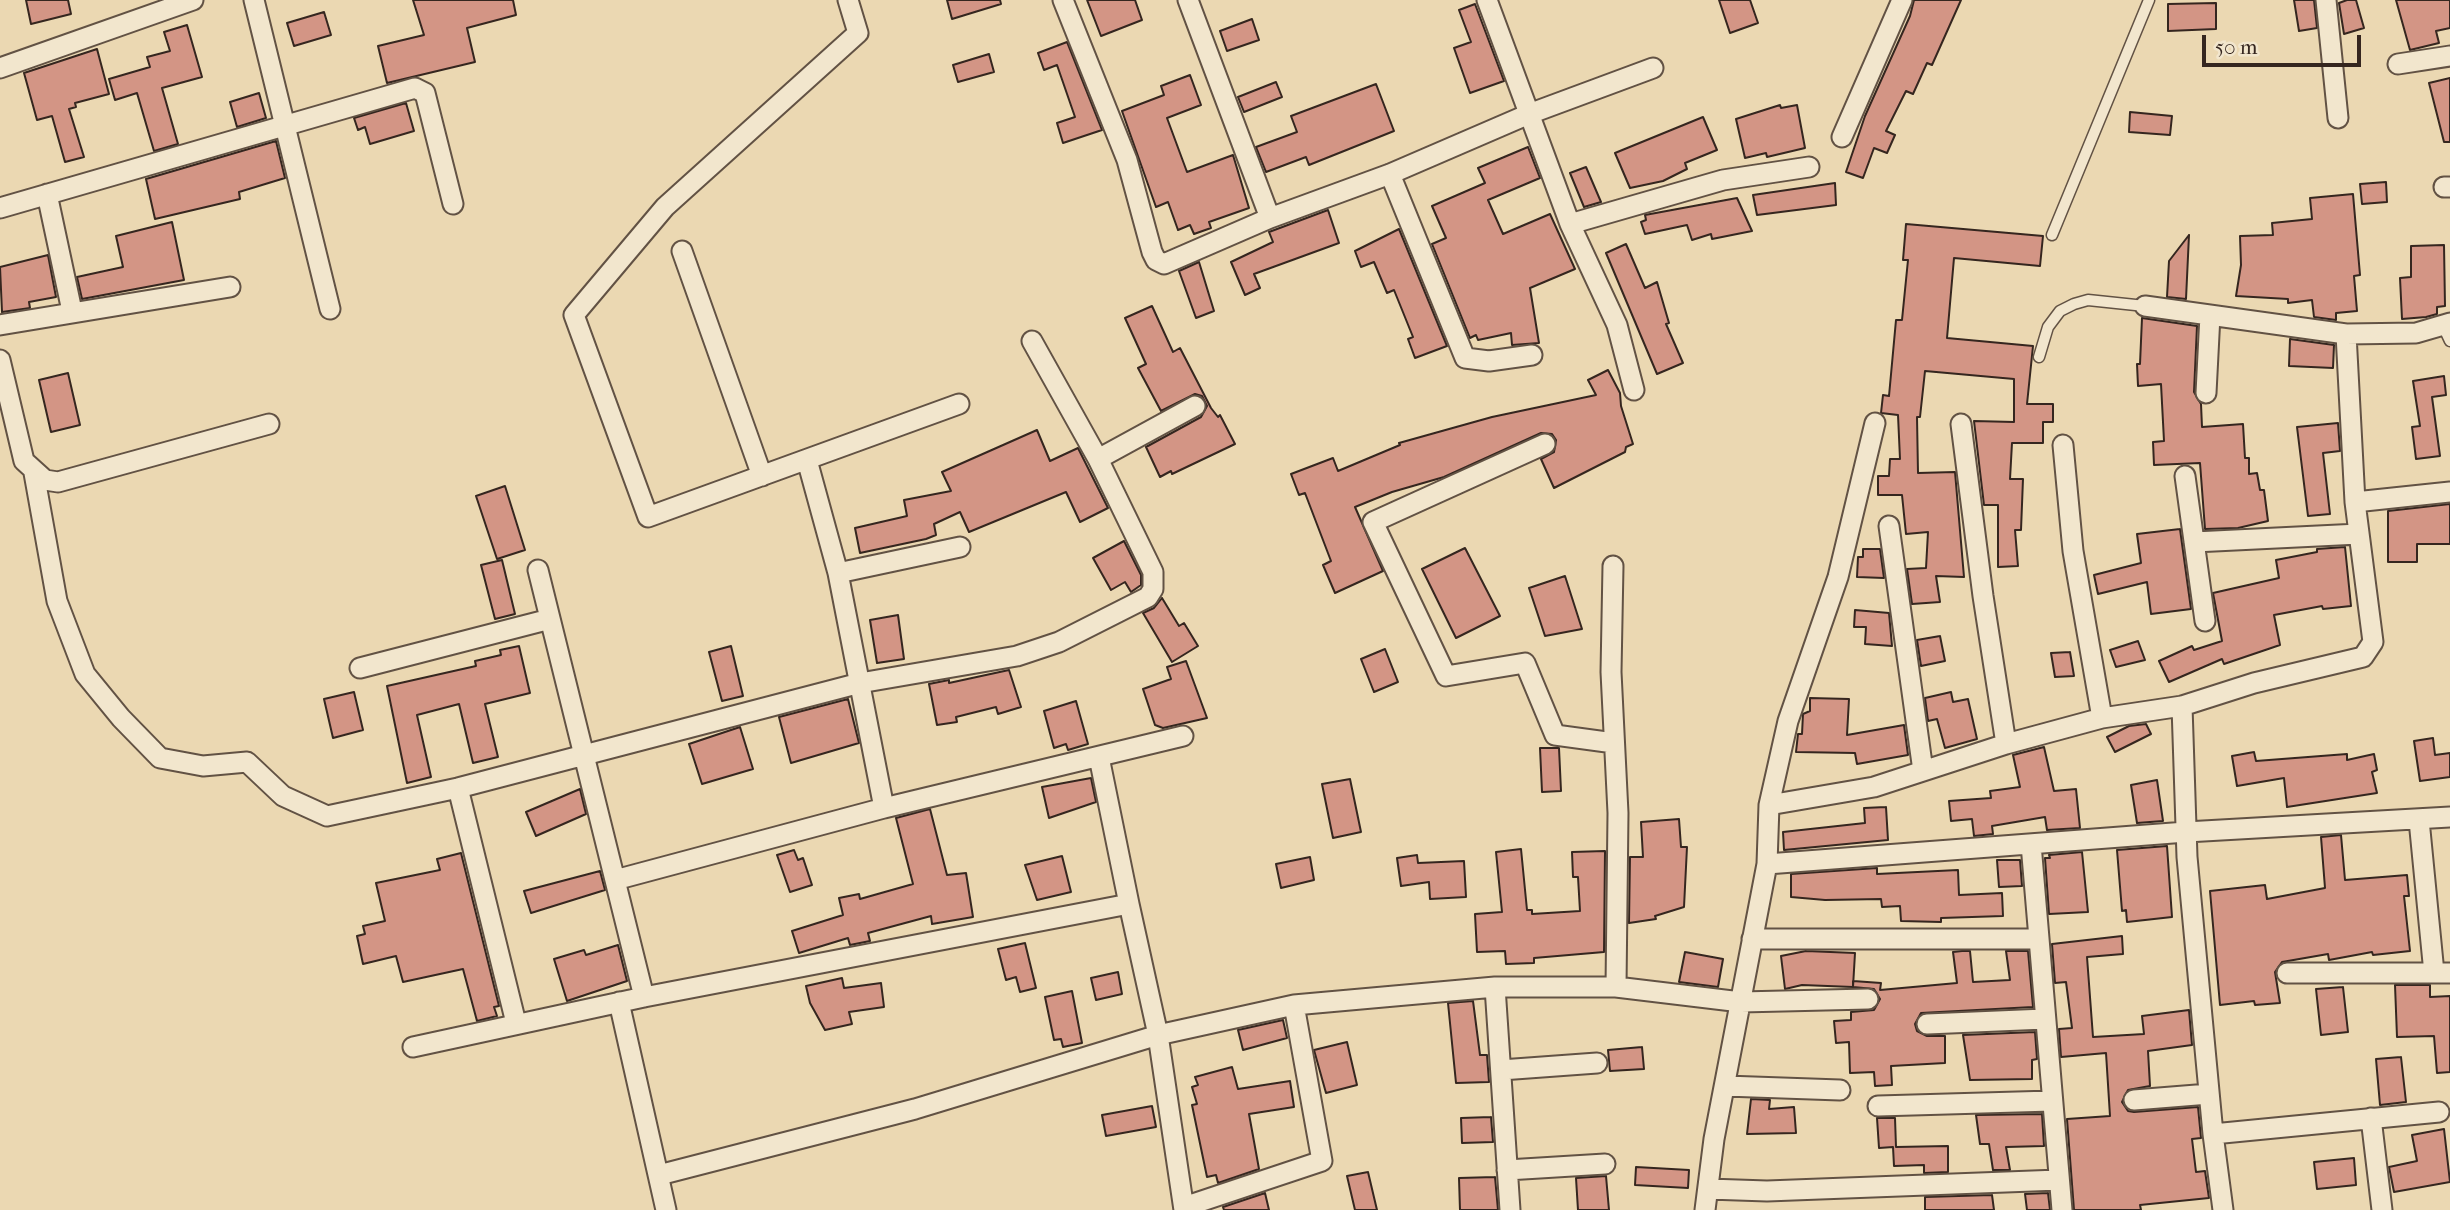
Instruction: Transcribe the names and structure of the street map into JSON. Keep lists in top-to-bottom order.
{
  "scale_bar": "50 m"
}
